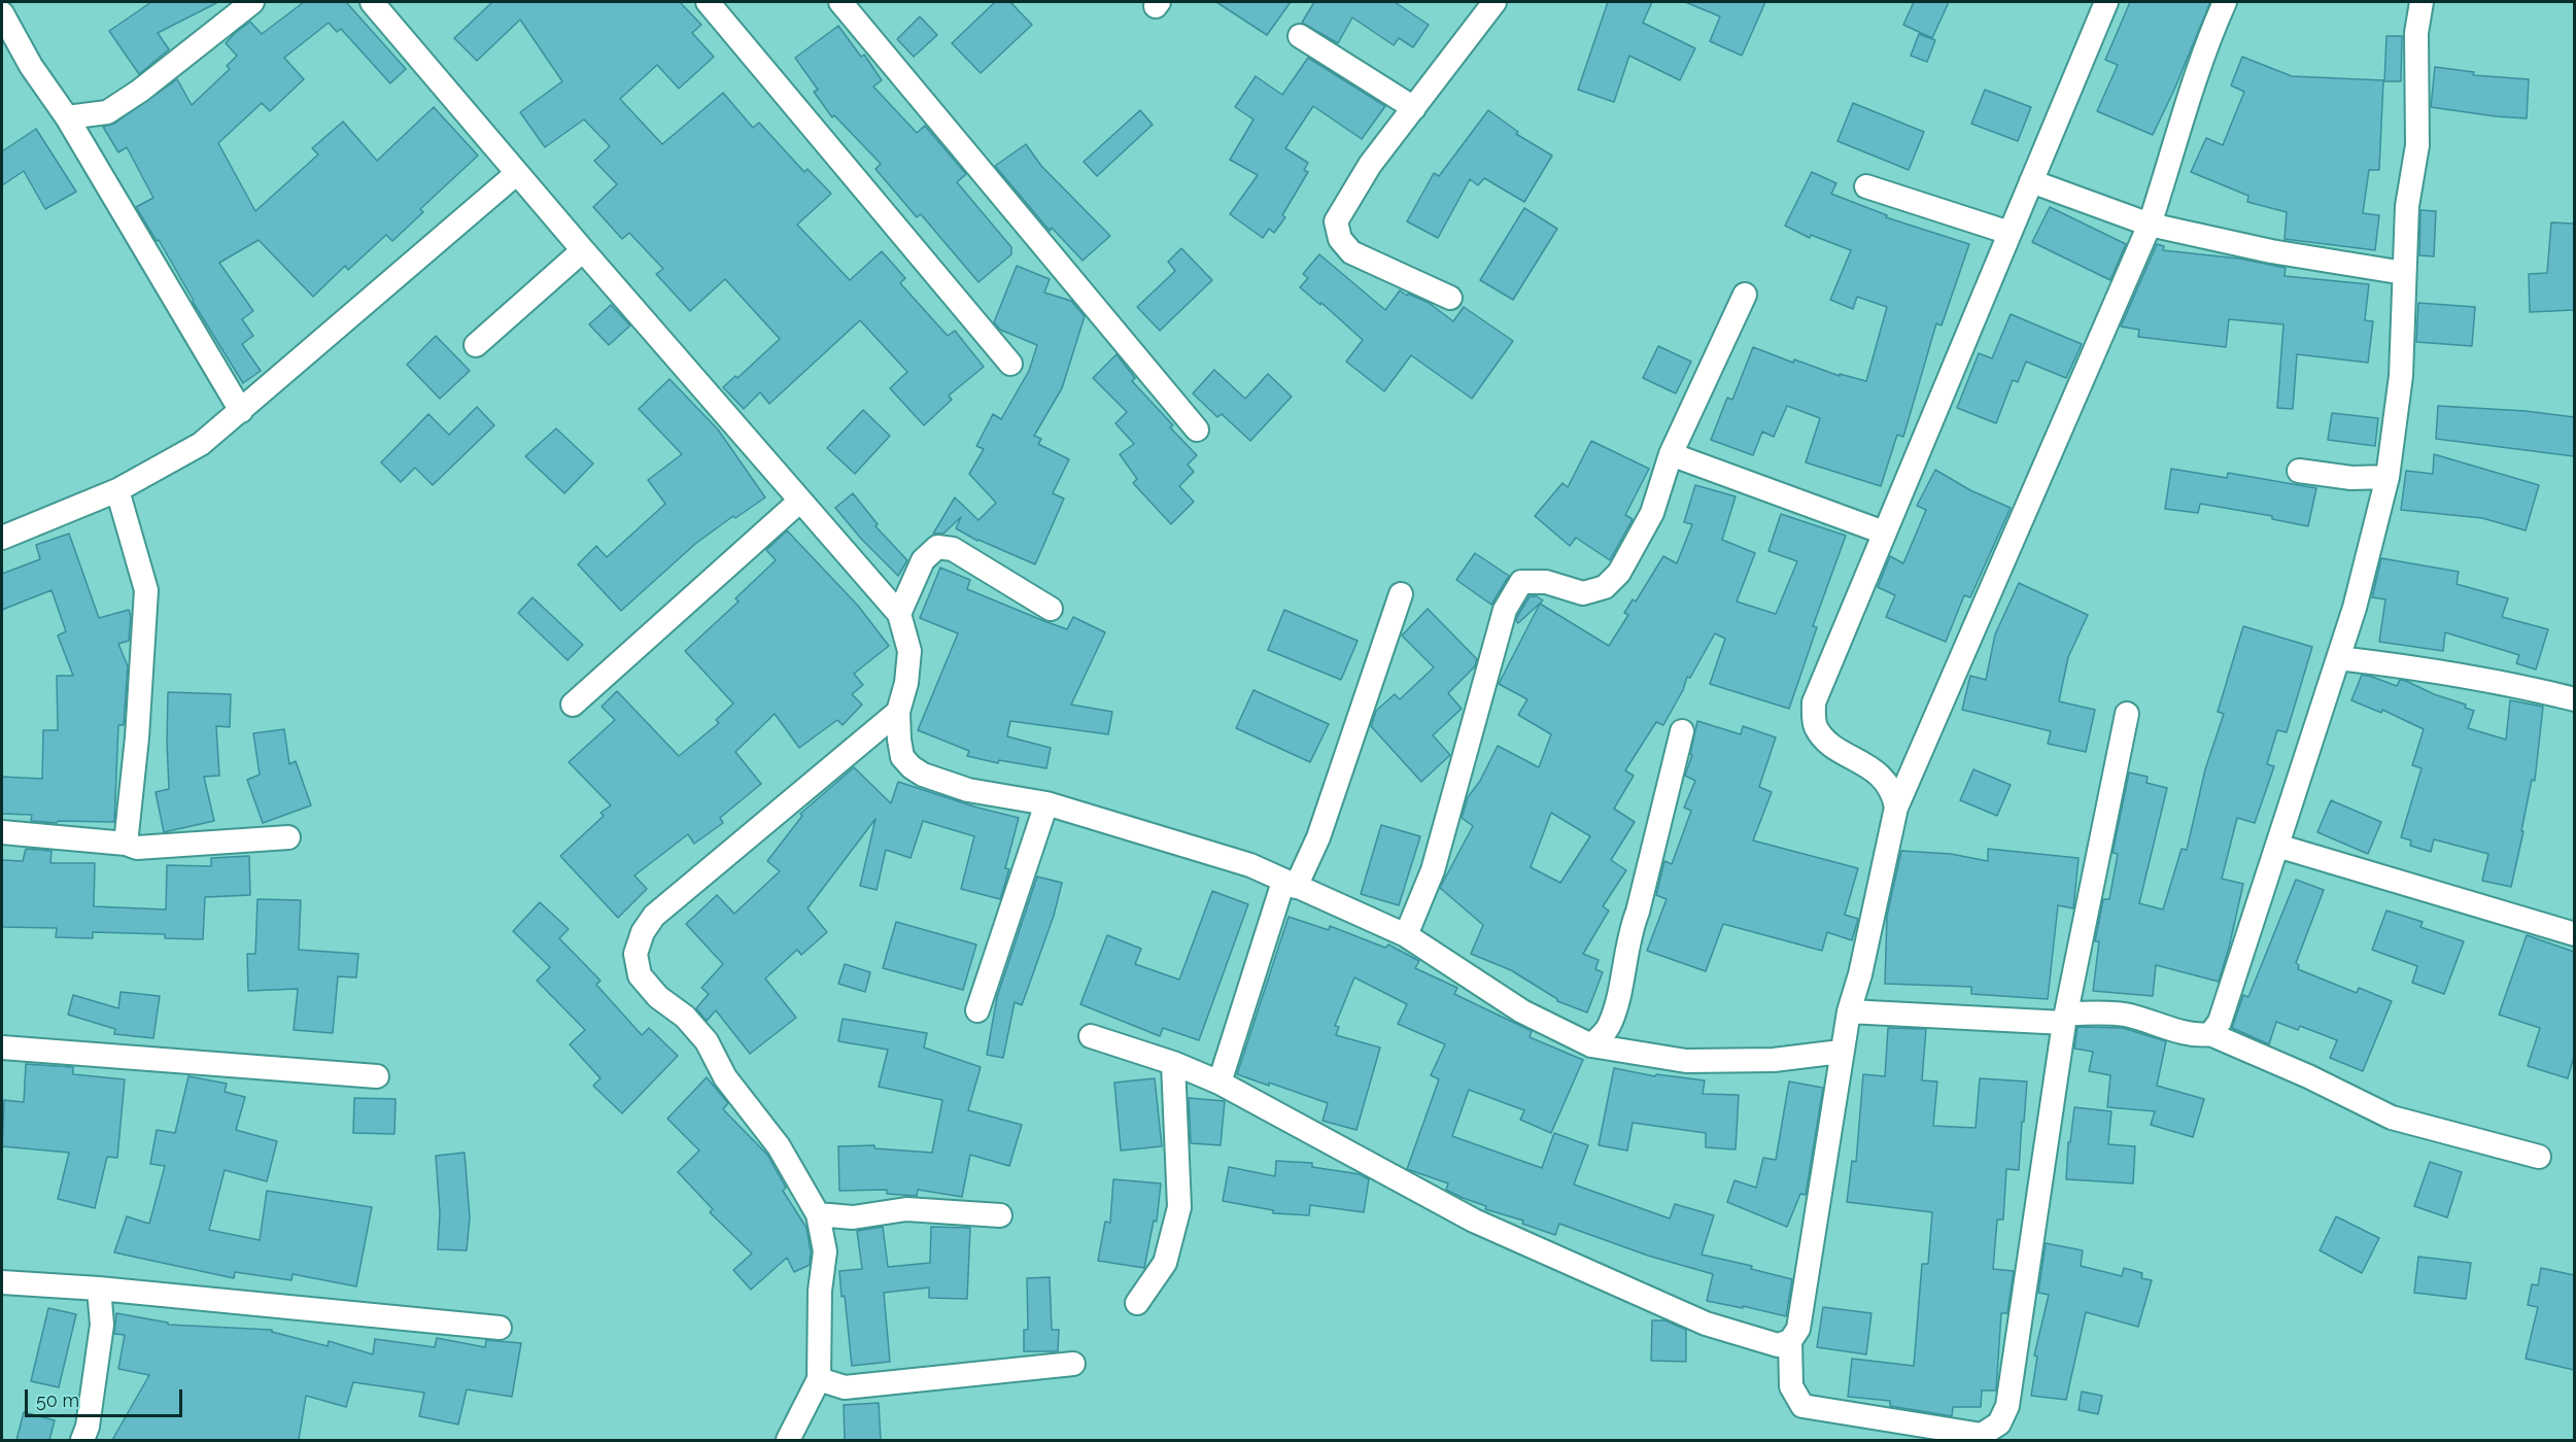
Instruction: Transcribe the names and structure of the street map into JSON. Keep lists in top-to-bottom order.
{
  "scale_bar": "50 m"
}
